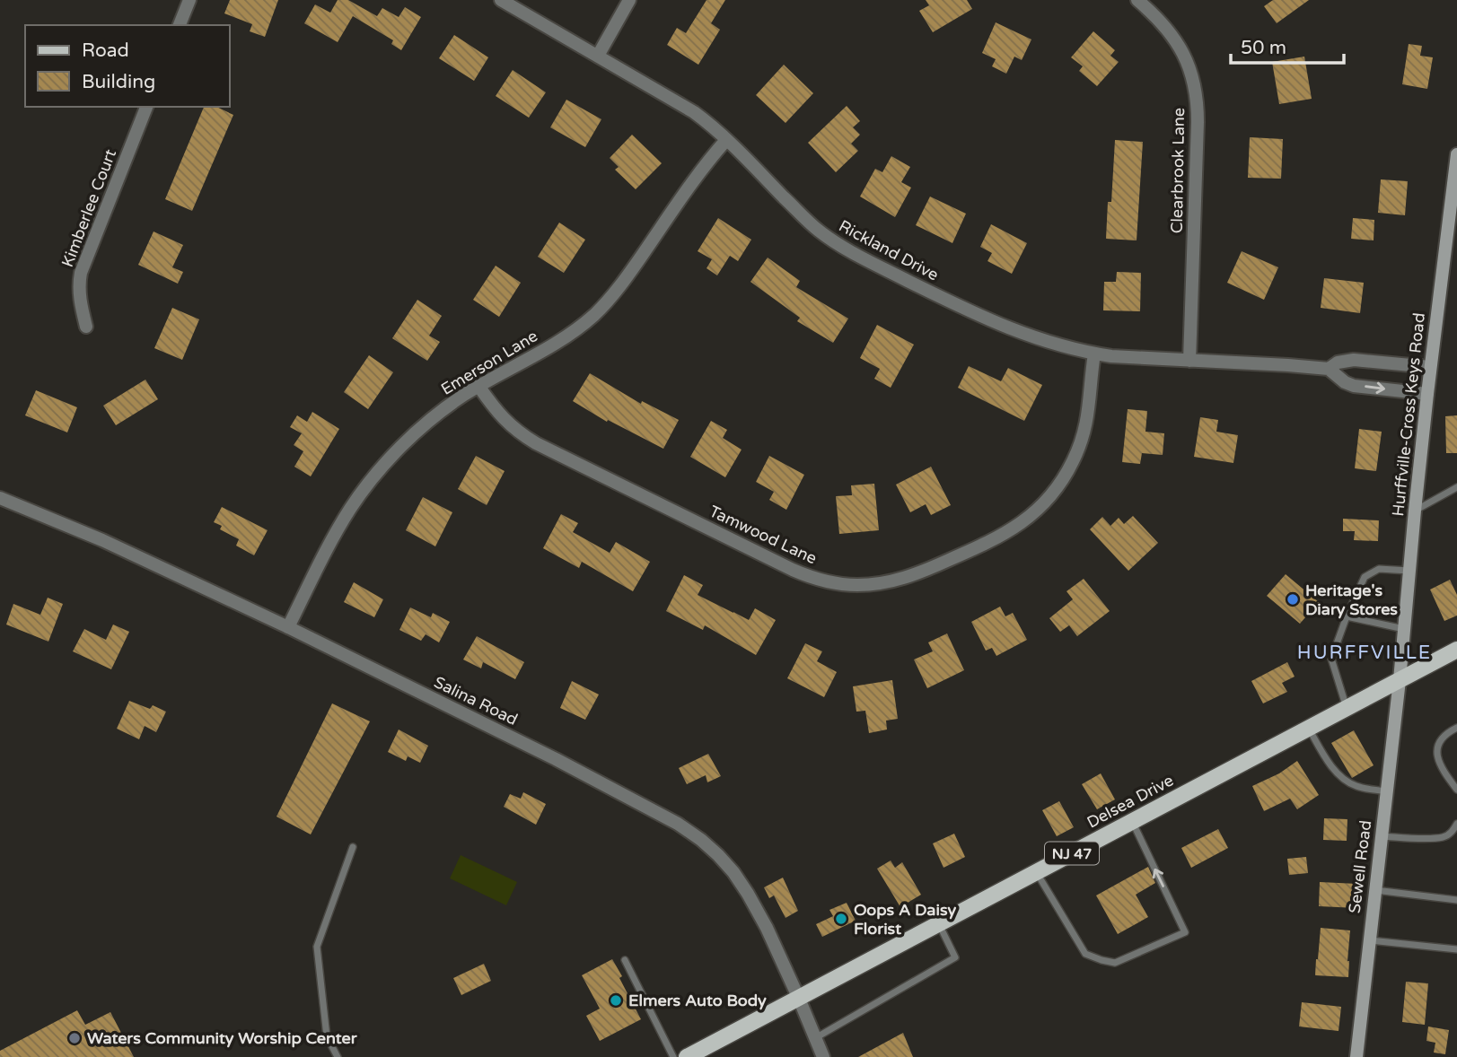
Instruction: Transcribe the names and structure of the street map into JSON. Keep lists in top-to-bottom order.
{
  "streets": {
    "main road": [
      "Hurffville-Cross Keys Road",
      "Delsea Drive",
      "NJ 47",
      "Sewell Road"
    ],
    "street": [
      "Clearbrook Lane",
      "Kimberlee Court",
      "Rickland Drive",
      "Emerson Lane",
      "Tamwood Lane",
      "Salina Road"
    ]
  },
  "crossings": [
    ["Clearbrook Lane", "Rickland Drive"],
    ["Rickland Drive", "Emerson Lane"],
    ["Rickland Drive", "Hurffville-Cross Keys Road"],
    ["Rickland Drive", "Tamwood Lane"],
    ["Emerson Lane", "Tamwood Lane"],
    ["Emerson Lane", "Salina Road"],
    ["Hurffville-Cross Keys Road", "Delsea Drive"],
    ["Hurffville-Cross Keys Road", "Sewell Road"],
    ["Salina Road", "Delsea Drive"],
    ["Delsea Drive", "Sewell Road"]
  ],
  "districts": ["HURFFVILLE"],
  "places": [
    "Heritage's Diary Stores",
    "Oops A Daisy Florist",
    "Elmers Auto Body",
    "Waters Community Worship Center"
  ],
  "legend": ["Road", "Building"],
  "scale_bar": "50 m"
}
